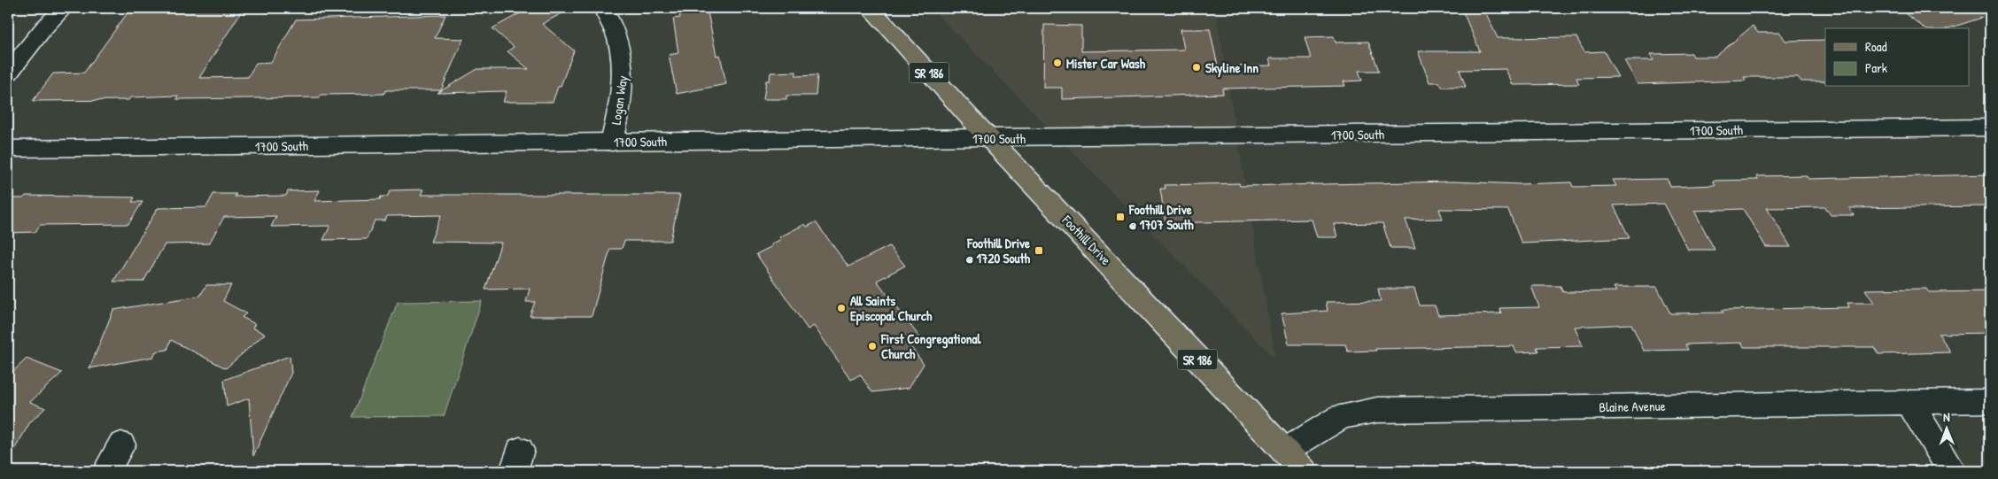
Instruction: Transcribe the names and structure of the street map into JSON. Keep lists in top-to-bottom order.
{
  "streets": {
    "main road": ["SR 186", "Foothill Drive"],
    "street": ["Logan Way", "1700 South", "Blaine Avenue"]
  },
  "crossings": [
    ["Logan Way", "1700 South"],
    ["1700 South", "Foothill Drive"],
    ["Foothill Drive", "Blaine Avenue"]
  ],
  "places": {
    "other": [
      "Mister Car Wash",
      "Skyline Inn",
      "All Saints Episcopal Church",
      "First Congregational Church"
    ],
    "transit": ["Foothill Drive @ 1707 South", "Foothill Drive @ 1720 South"]
  },
  "legend": ["Road", "Park"],
  "north": "top"
}
